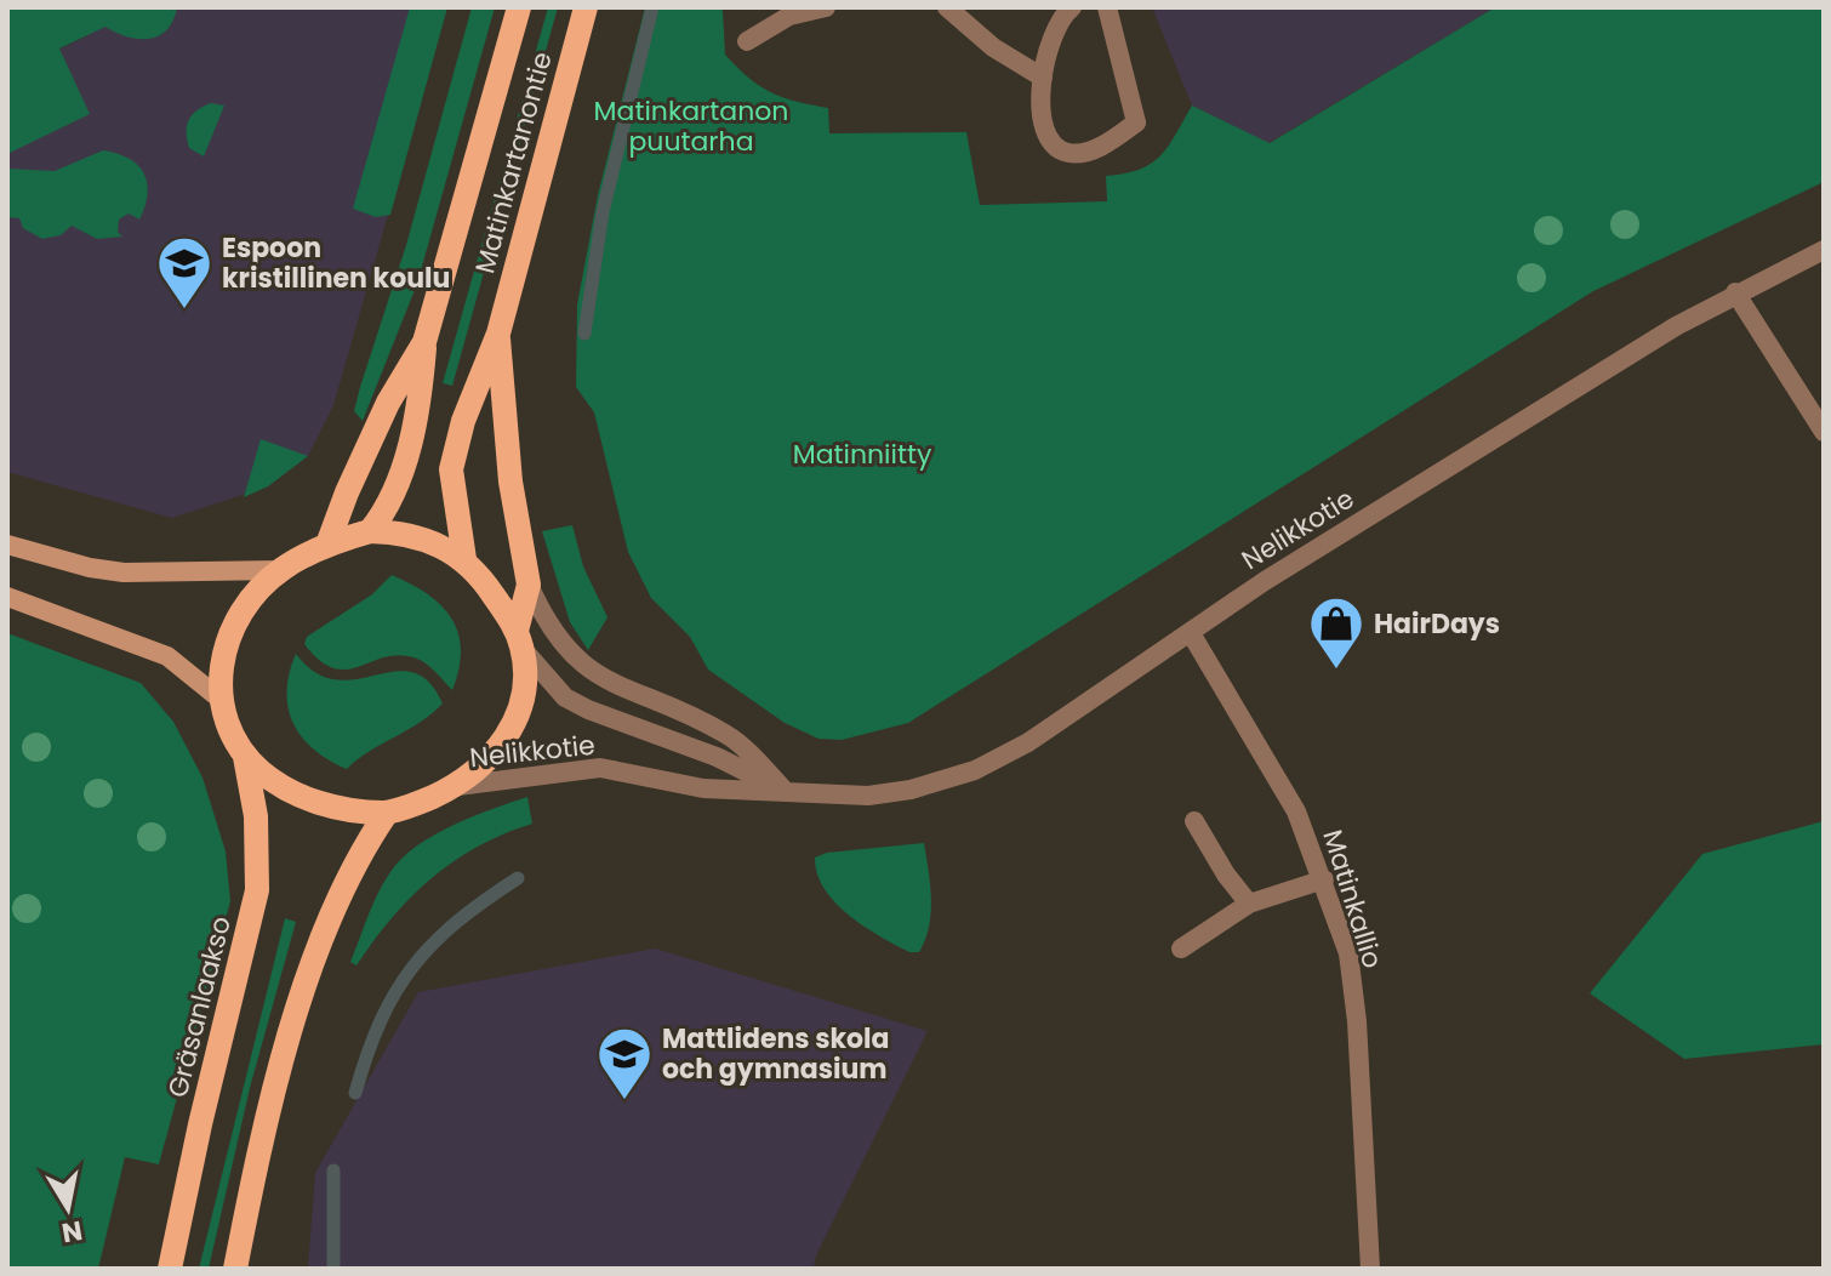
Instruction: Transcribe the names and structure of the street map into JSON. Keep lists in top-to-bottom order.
{
  "streets": {
    "main road": ["Matinkartanontie", "Gräsanlaakso"],
    "street": ["Nelikkotie", "Matinkallio"]
  },
  "crossings": [
    ["Matinkartanontie", "Nelikkotie"],
    ["Matinkartanontie", "Gräsanlaakso"],
    ["Nelikkotie", "Matinkallio"],
    ["Nelikkotie", "Gräsanlaakso"]
  ],
  "parks": ["Matinkartanon puutarha", "Matinniitty"],
  "places": {
    "school or university": ["Espoon kristillinen koulu", "Mattlidens skola och gymnasium"],
    "shop": ["HairDays"]
  },
  "north": "bottom"
}
